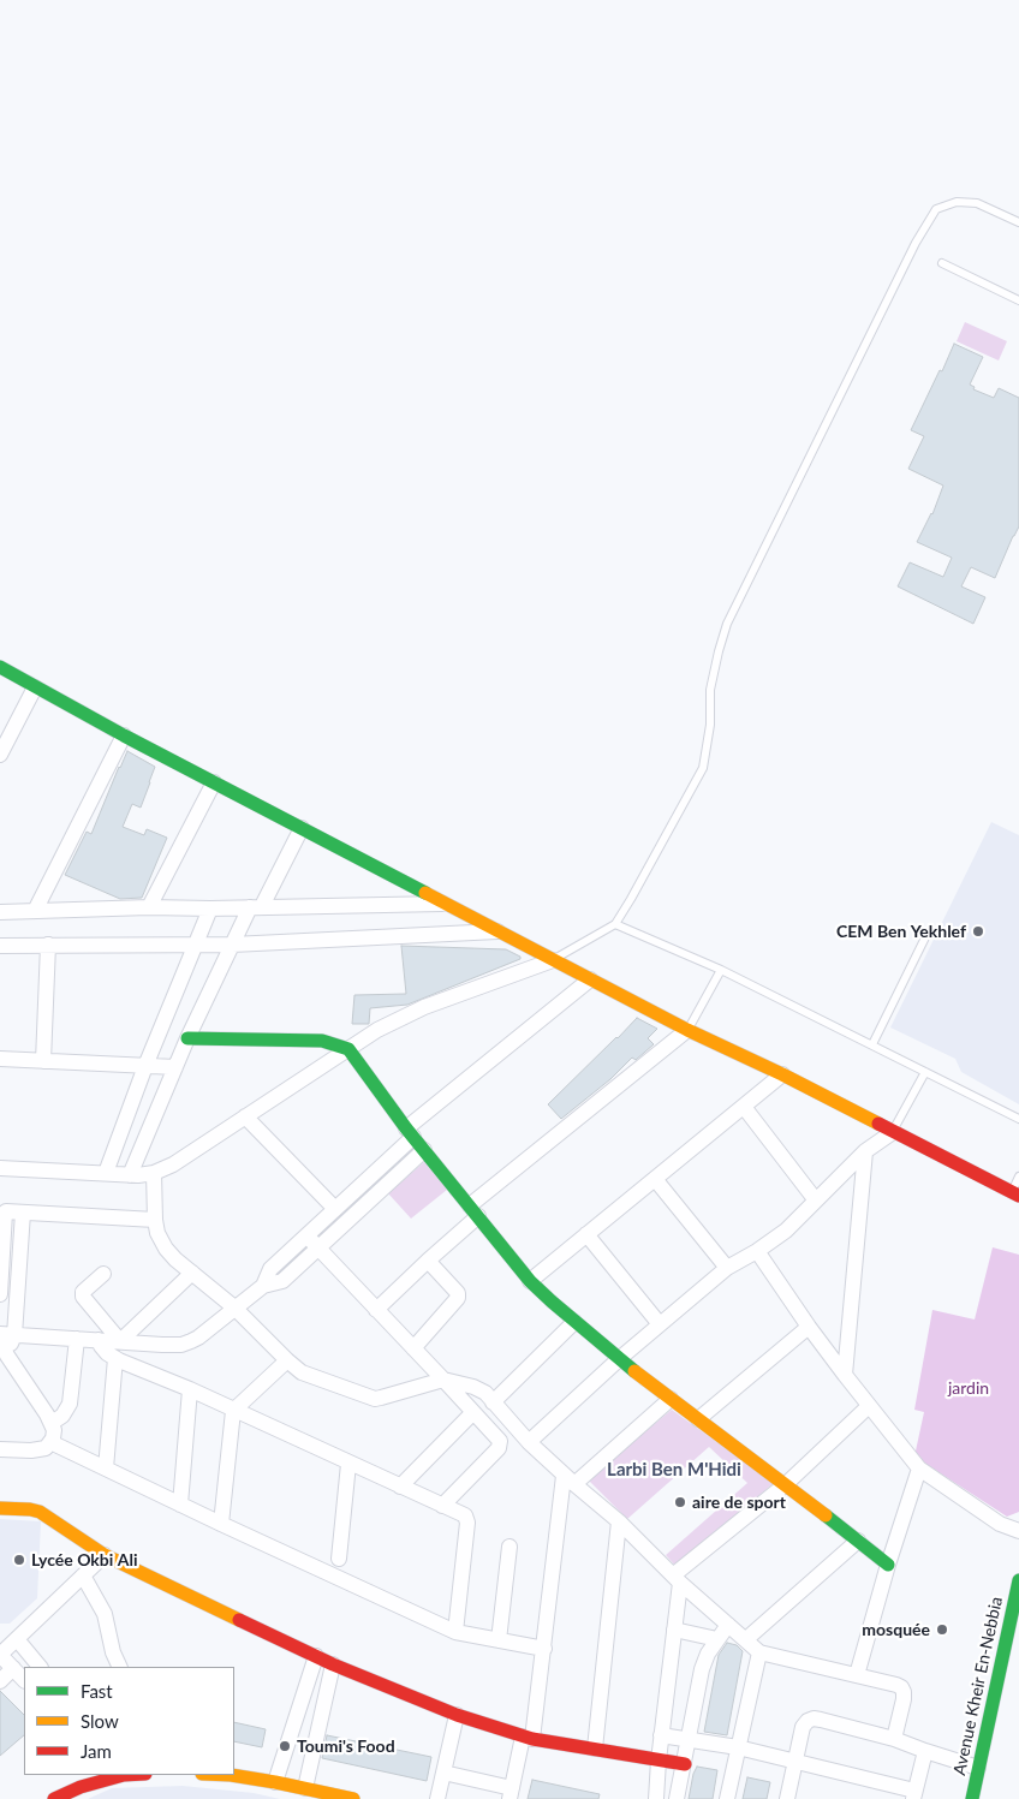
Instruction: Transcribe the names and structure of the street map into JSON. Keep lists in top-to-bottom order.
{
  "streets": {
    "street": ["Avenue Kheir En-Nebbia"]
  },
  "districts": ["Larbi Ben M'Hidi"],
  "parks": ["jardin"],
  "places": [
    "CEM Ben Yekhlef",
    "aire de sport",
    "Lycée Okbi Ali",
    "mosquée",
    "Toumi's Food"
  ],
  "legend": ["Fast", "Slow", "Jam"]
}
